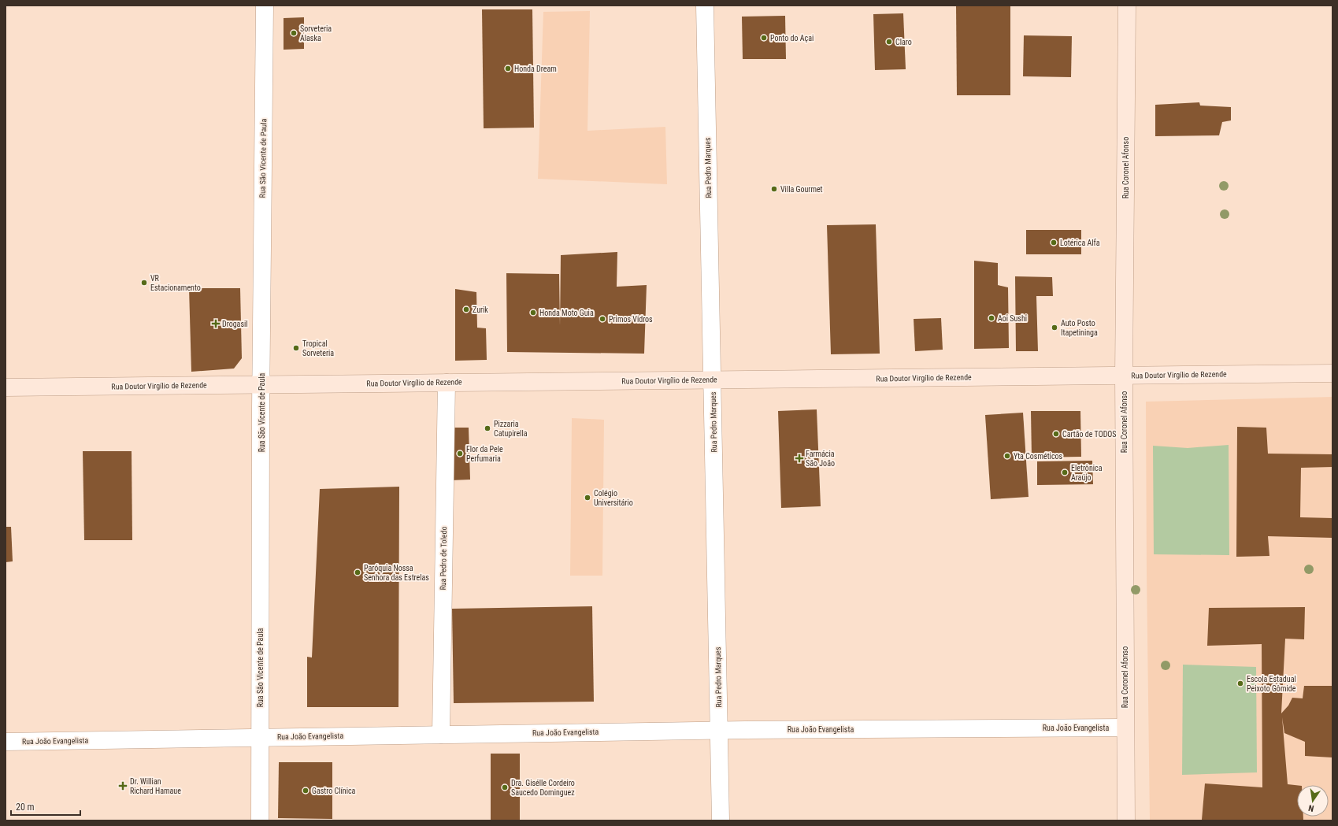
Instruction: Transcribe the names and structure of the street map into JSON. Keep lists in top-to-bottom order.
{
  "streets": {
    "main road": ["Rua Coronel Afonso", "Rua Doutor Virgílio de Rezende"],
    "street": [
      "Rua São Vicente de Paula",
      "Rua Pedro Marques",
      "Rua Pedro de Toledo",
      "Rua João Evangelista"
    ]
  },
  "crossings": [
    ["Rua São Vicente de Paula", "Rua Doutor Virgílio de Rezende"],
    ["Rua São Vicente de Paula", "Rua João Evangelista"],
    ["Rua Pedro Marques", "Rua Doutor Virgílio de Rezende"],
    ["Rua Pedro Marques", "Rua João Evangelista"],
    ["Rua Coronel Afonso", "Rua Doutor Virgílio de Rezende"],
    ["Rua Coronel Afonso", "Rua João Evangelista"],
    ["Rua Doutor Virgílio de Rezende", "Rua Pedro de Toledo"],
    ["Rua Pedro de Toledo", "Rua João Evangelista"]
  ],
  "places": {
    "other": [
      "Sorveteria Alaska",
      "Ponto do Açai",
      "Claro",
      "Honda Dream",
      "Villa Gourmet",
      "Lotérica Alfa",
      "VR Estacionamento",
      "Zurik",
      "Honda Moto Guia",
      "Aoi Sushi",
      "Primos Vidros",
      "Auto Posto Itapetininga",
      "Tropical Sorveteria",
      "Pizzaria Catupirella",
      "Cartão de TODOS",
      "Flor da Pele Perfumaria",
      "Yta Cosméticos",
      "Eletrônica Araújo",
      "Colégio Universitário",
      "Paróquia Nossa Senhora das Estrelas",
      "Escola Estadual Peixoto Gômide",
      "Dra. Gisélle Cordeiro Saucedo Dominguez",
      "Gastro Clínica"
    ],
    "health": ["Drogasil", "Farmácia São João", "Dr. Willian Richard Hamaue"]
  },
  "scale_bar": "20 m",
  "north": "bottom"
}
